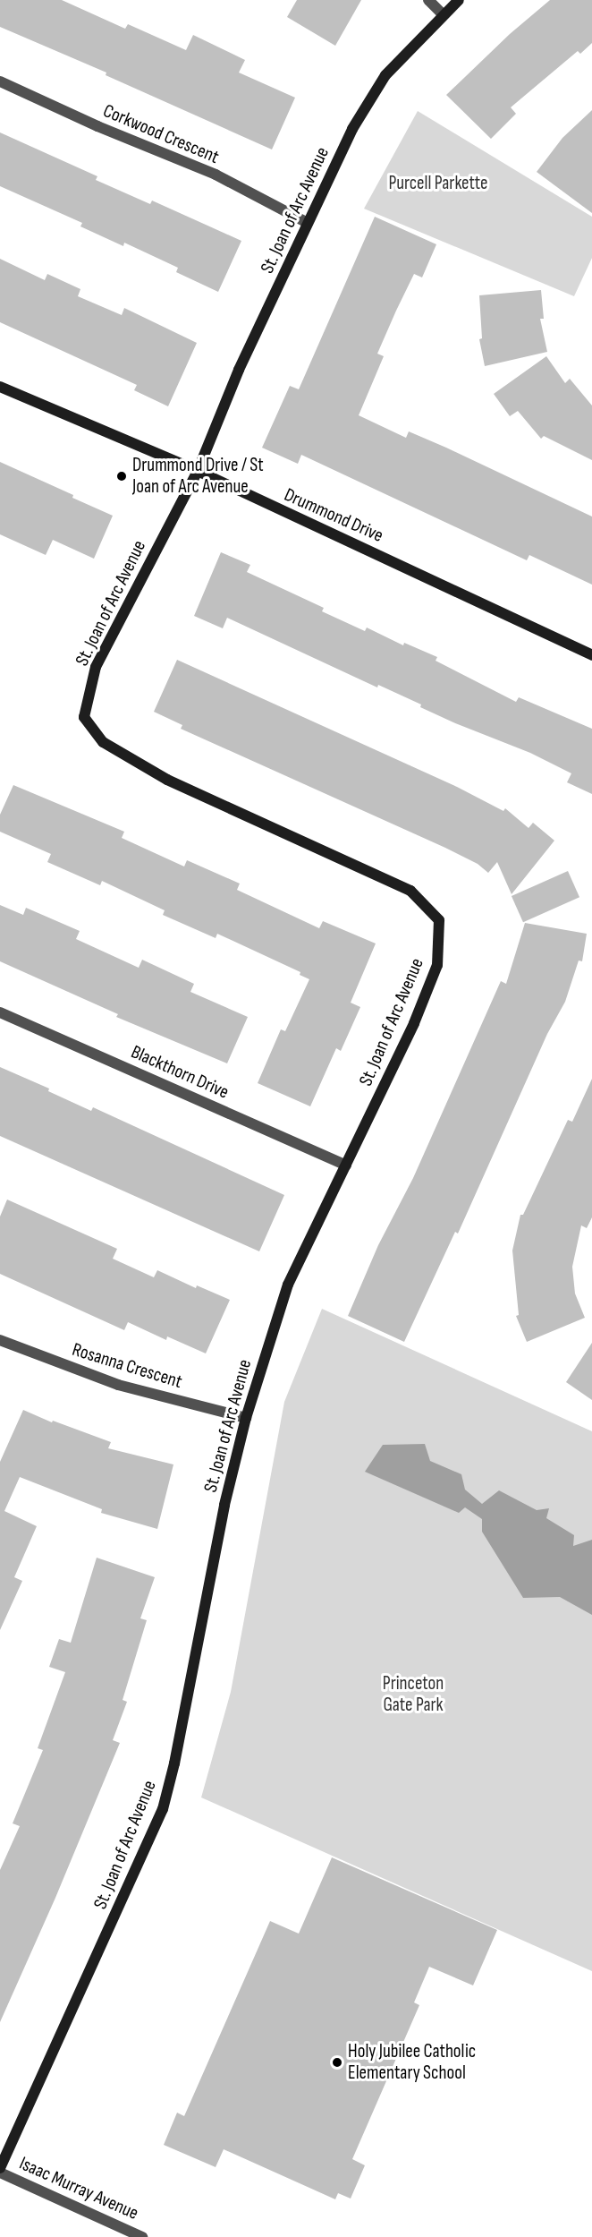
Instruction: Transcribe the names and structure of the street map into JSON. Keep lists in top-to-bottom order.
{
  "streets": {
    "street": [
      "Corkwood Crescent",
      "St. Joan of Arc Avenue",
      "Drummond Drive",
      "Blackthorn Drive",
      "Rosanna Crescent",
      "Isaac Murray Avenue"
    ]
  },
  "crossings": [
    ["Corkwood Crescent", "St. Joan of Arc Avenue"],
    ["St. Joan of Arc Avenue", "Drummond Drive"],
    ["St. Joan of Arc Avenue", "Blackthorn Drive"],
    ["St. Joan of Arc Avenue", "Rosanna Crescent"],
    ["St. Joan of Arc Avenue", "Isaac Murray Avenue"]
  ],
  "parks": ["Purcell Parkette", "Princeton Gate Park"],
  "places": ["Drummond Drive / St Joan of Arc Avenue", "Holy Jubilee Catholic Elementary School"]
}
